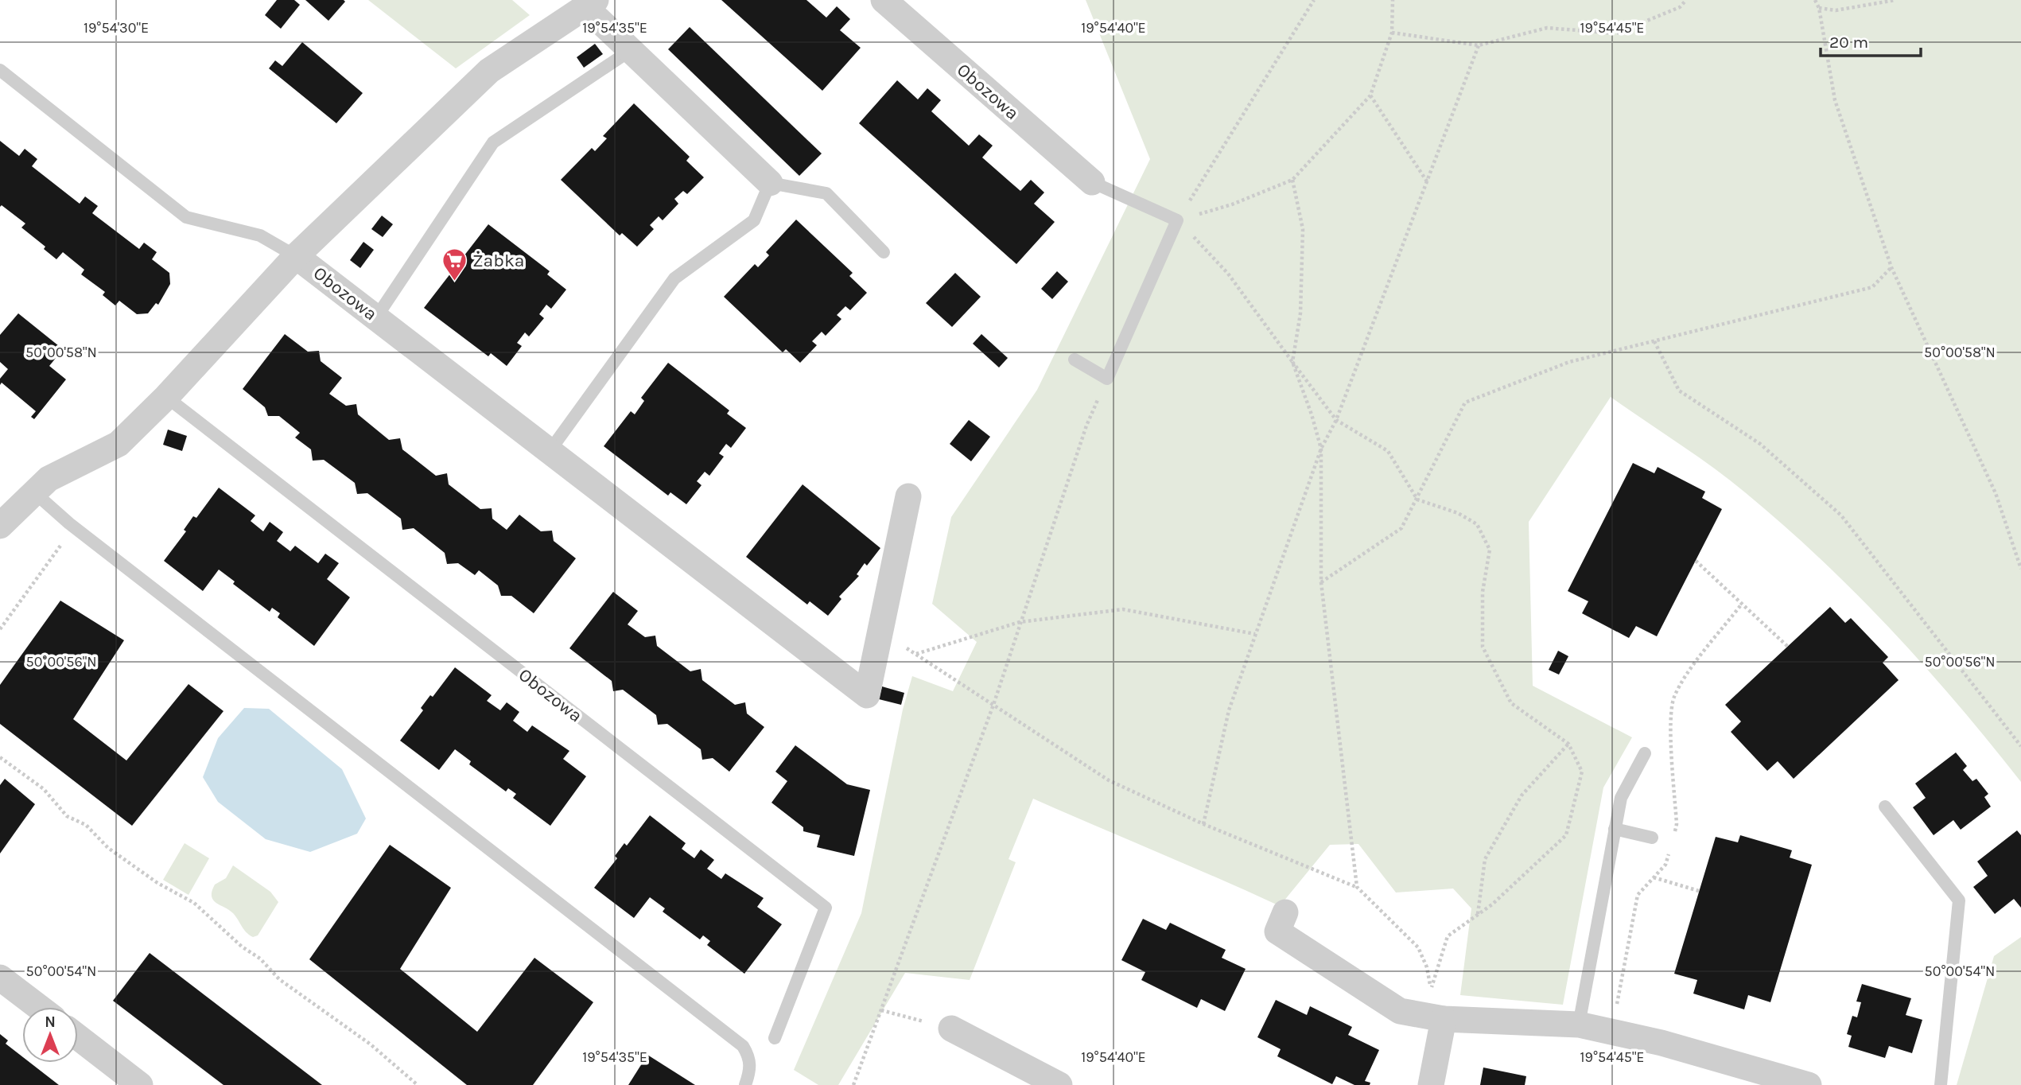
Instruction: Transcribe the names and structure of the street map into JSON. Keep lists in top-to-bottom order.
{
  "streets": {
    "street": ["Obozowa"]
  },
  "places": {
    "supermarket": ["Żabka"]
  },
  "scale_bar": "20 m",
  "north": "top",
  "coordinates": [
    "19°54'30\"E",
    "19°54'35\"E",
    "19°54'40\"E",
    "19°54'45\"E",
    "50°00'58\"N",
    "50°00'56\"N",
    "50°00'54\"N"
  ]
}
